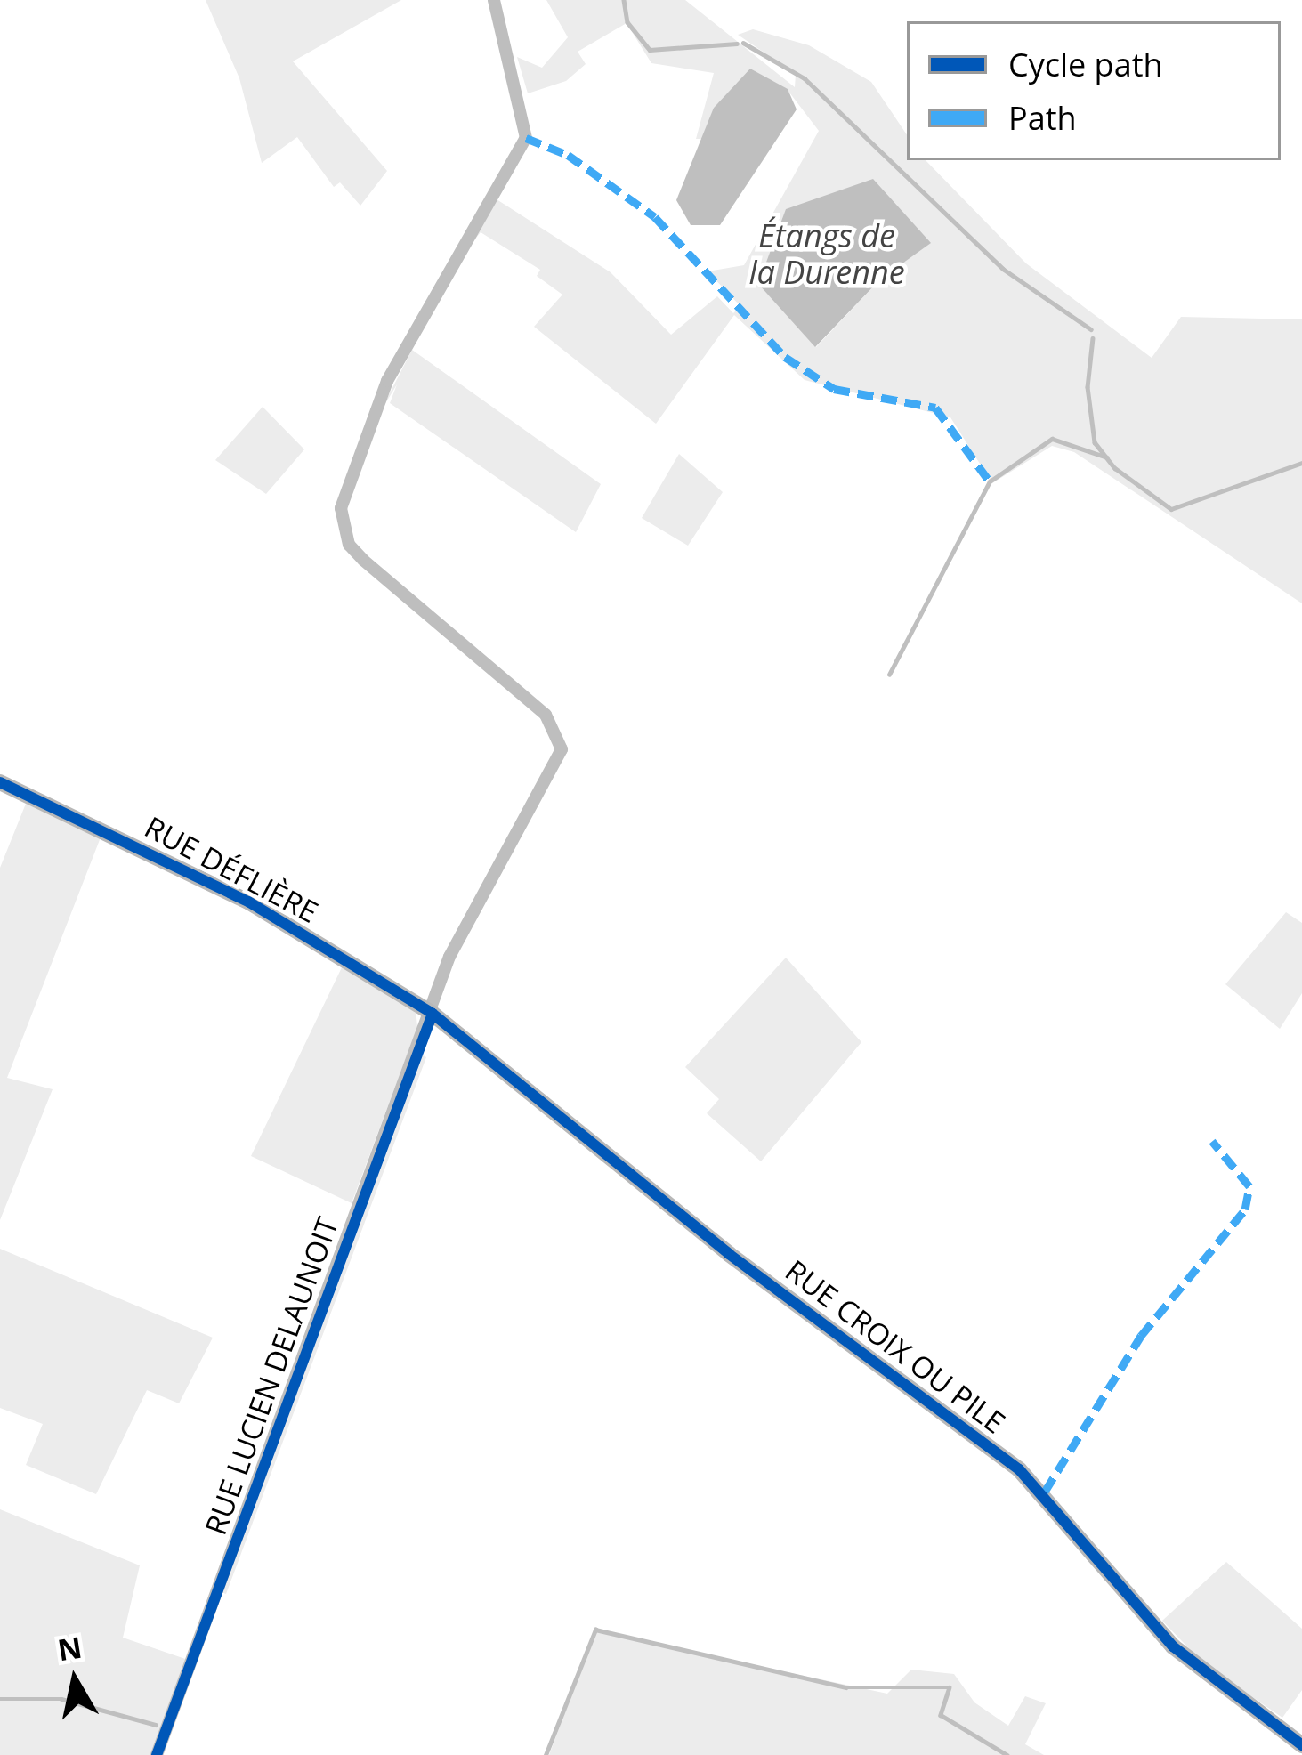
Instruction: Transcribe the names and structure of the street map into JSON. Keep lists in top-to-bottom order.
{
  "streets": {
    "street": ["RUE DÉFLIÈRE", "RUE CROIX OU PILE", "RUE LUCIEN DELAUNOIT"]
  },
  "crossings": [
    ["RUE DÉFLIÈRE", "RUE CROIX OU PILE"],
    ["RUE DÉFLIÈRE", "RUE LUCIEN DELAUNOIT"],
    ["RUE CROIX OU PILE", "RUE LUCIEN DELAUNOIT"]
  ],
  "water": ["Étangs de la Durenne"],
  "legend": ["Cycle path", "Path"],
  "north": "top"
}
